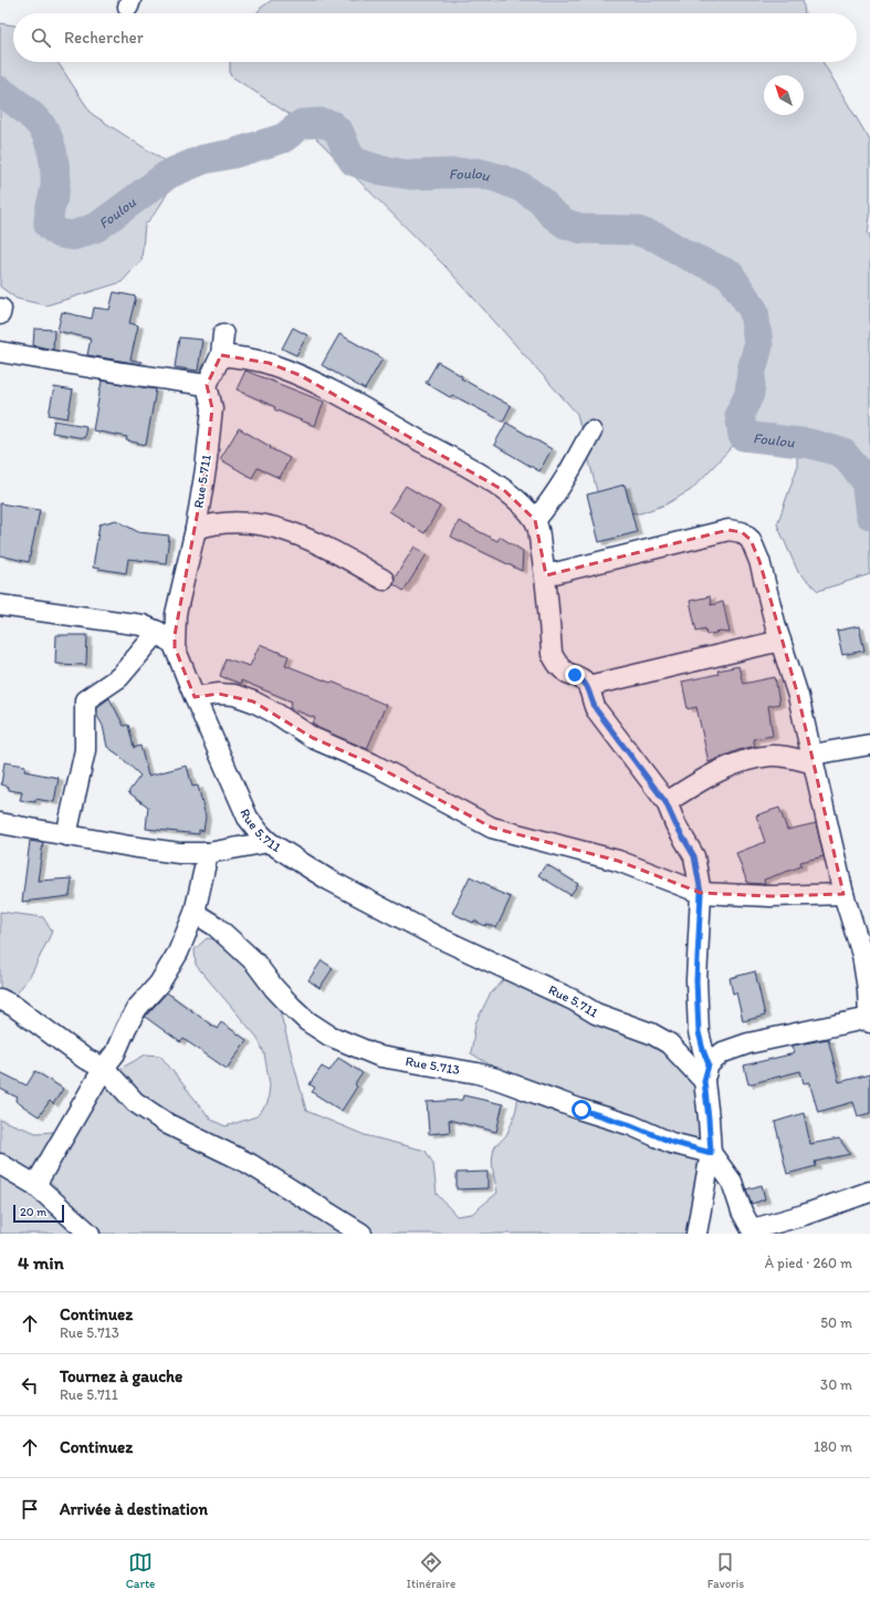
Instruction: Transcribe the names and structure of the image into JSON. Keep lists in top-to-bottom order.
{
  "streets": {
    "street": ["Rue 5.711", "Rue 5.713"]
  },
  "water": ["Foulou"],
  "scale_bar": "20 m",
  "north": "top left",
  "page": {
    "search": "Rechercher",
    "scale": "20 m",
    "heading": ["4 min", "À pied · 260 m"],
    "list": [
      ["Continuez", "Rue 5.713", "50 m"],
      ["Tournez à gauche", "Rue 5.711", "30 m"],
      ["Continuez", "180 m"],
      "Arrivée à destination"
    ],
    "nav": ["Carte", "Itinéraire", "Favoris"]
  }
}
